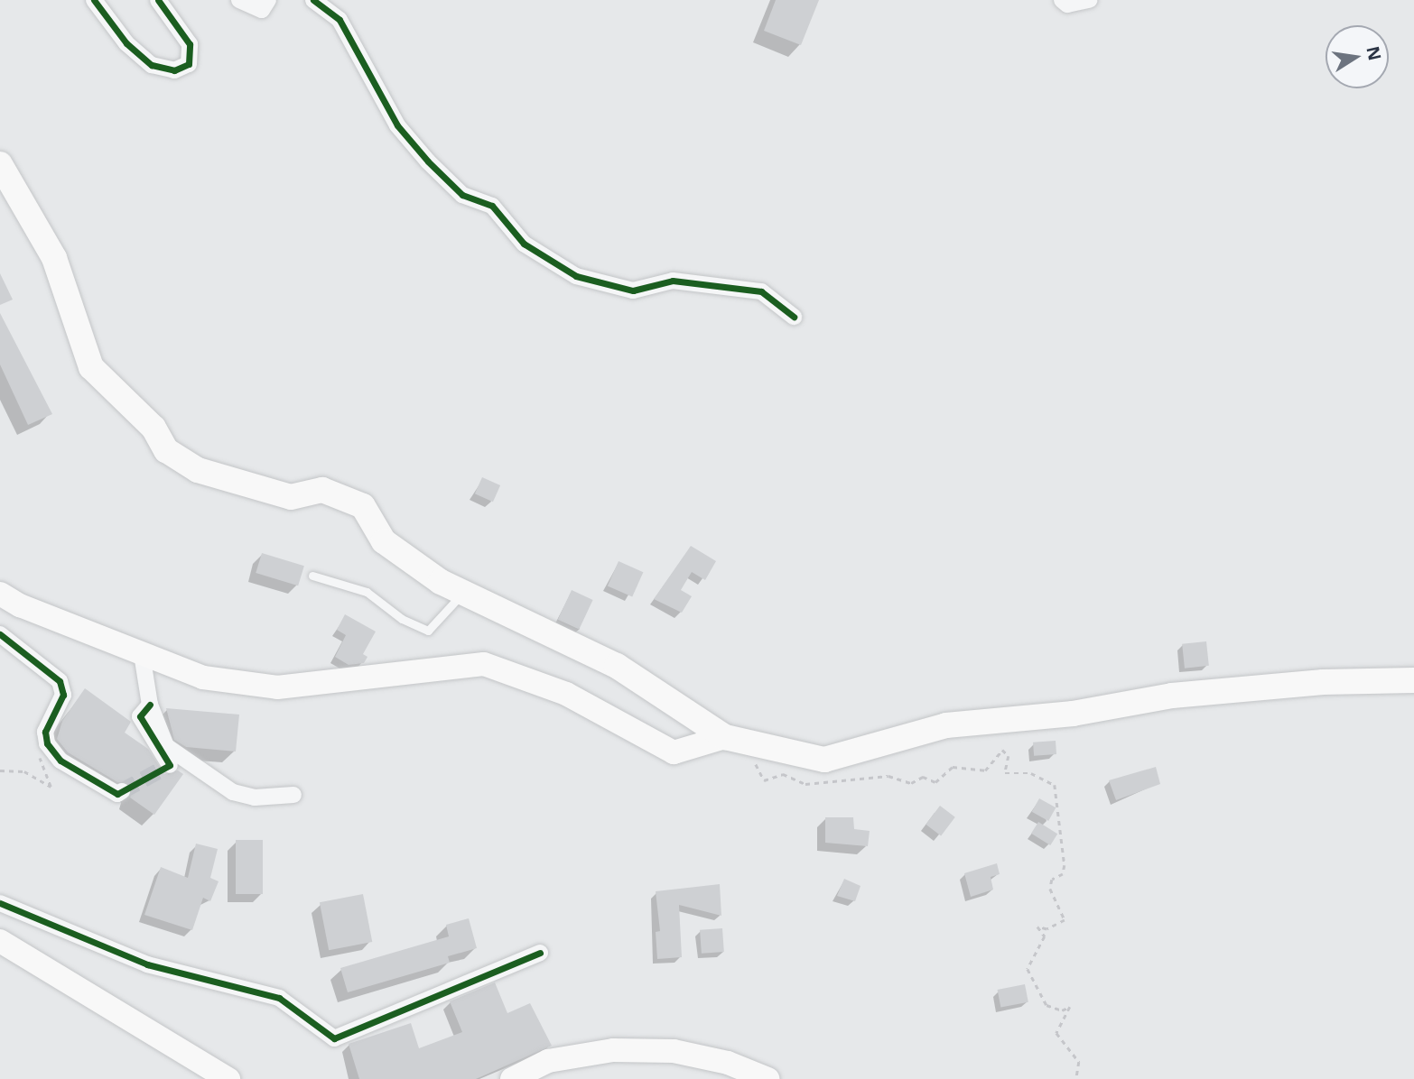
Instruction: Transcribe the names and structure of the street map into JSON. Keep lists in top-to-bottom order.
{
  "north": "right"
}
